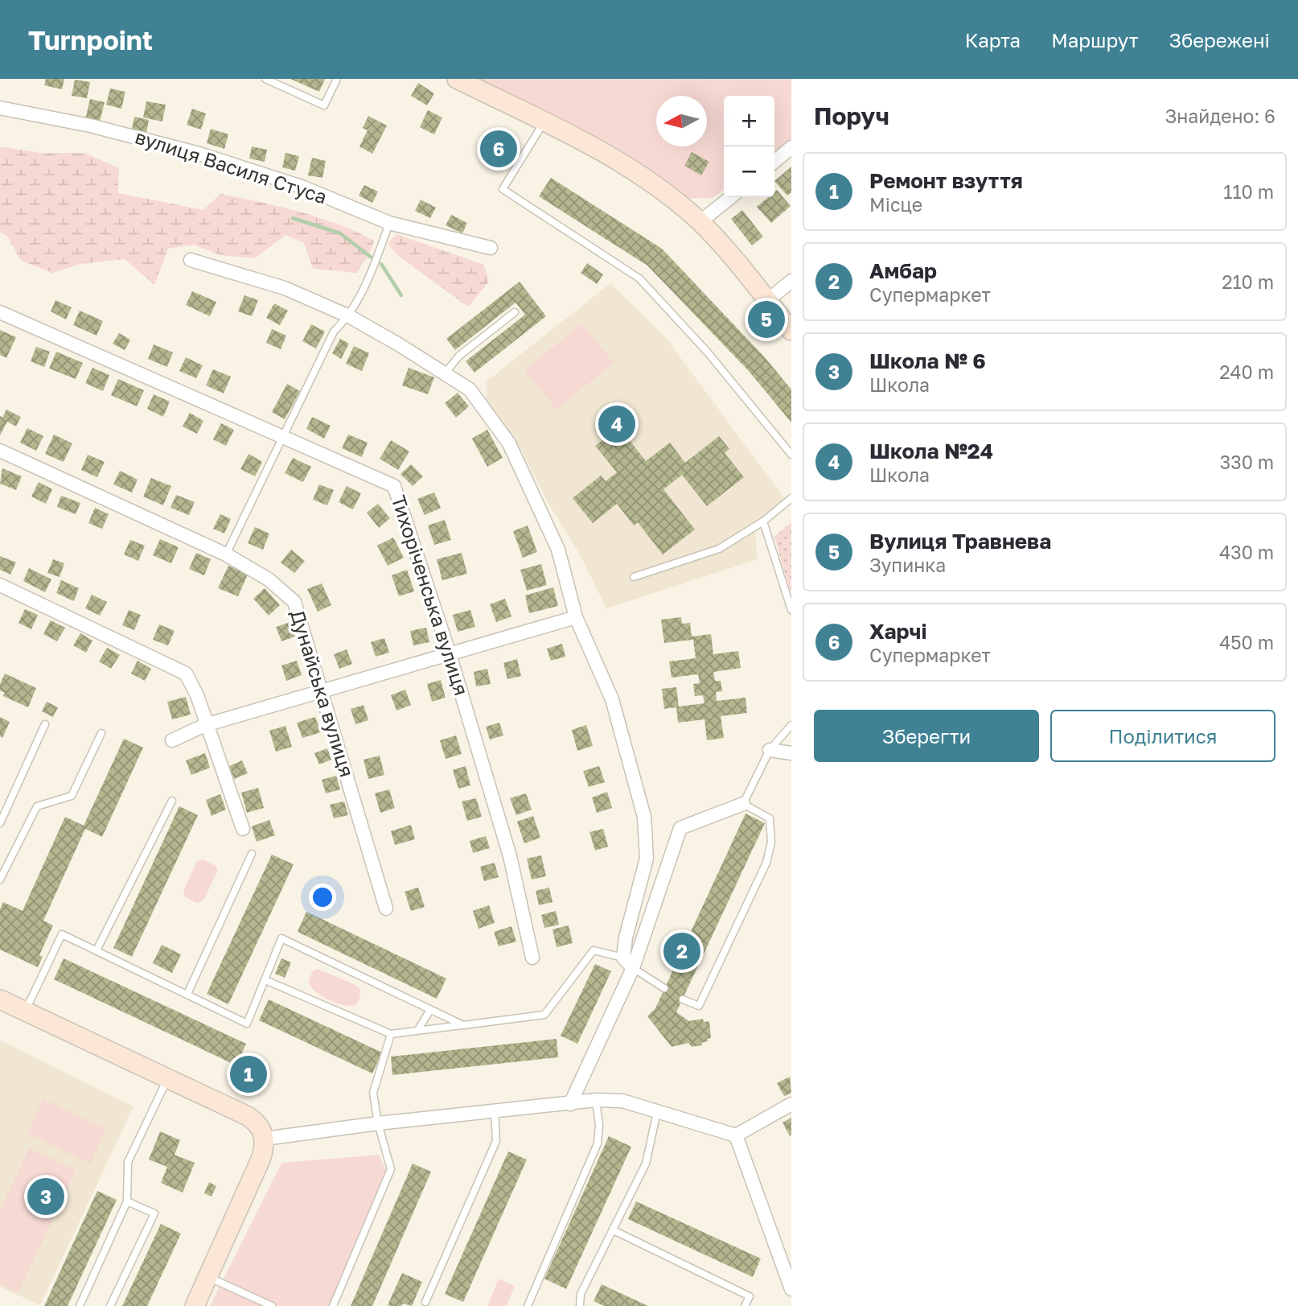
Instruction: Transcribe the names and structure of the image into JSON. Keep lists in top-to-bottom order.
{
  "streets": {
    "street": ["вулиця Василя Стуса", "Тихоріченська вулиця", "Дунайська вулиця"]
  },
  "north": "left",
  "page": {
    "header": "Turnpoint",
    "nav": ["Карта", "Маршрут", "Збережені"],
    "heading": ["Поруч", "Знайдено: 6"],
    "map_buttons": ["+", "−"],
    "pins": [
      "6",
      "5",
      "4",
      "2",
      "1",
      "3"
    ],
    "list": [
      {
        "mark": "1",
        "name": "Ремонт взуття",
        "note": "Місце",
        "value": "110 m"
      },
      {
        "mark": "2",
        "name": "Амбар",
        "note": "Супермаркет",
        "value": "210 m"
      },
      {
        "mark": "3",
        "name": "Школа № 6",
        "note": "Школа",
        "value": "240 m"
      },
      {
        "mark": "4",
        "name": "Школа №24",
        "note": "Школа",
        "value": "330 m"
      },
      {
        "mark": "5",
        "name": "Вулиця Травнева",
        "note": "Зупинка",
        "value": "430 m"
      },
      {
        "mark": "6",
        "name": "Харчі",
        "note": "Супермаркет",
        "value": "450 m"
      }
    ],
    "buttons": ["Зберегти", "Поділитися"]
  }
}
